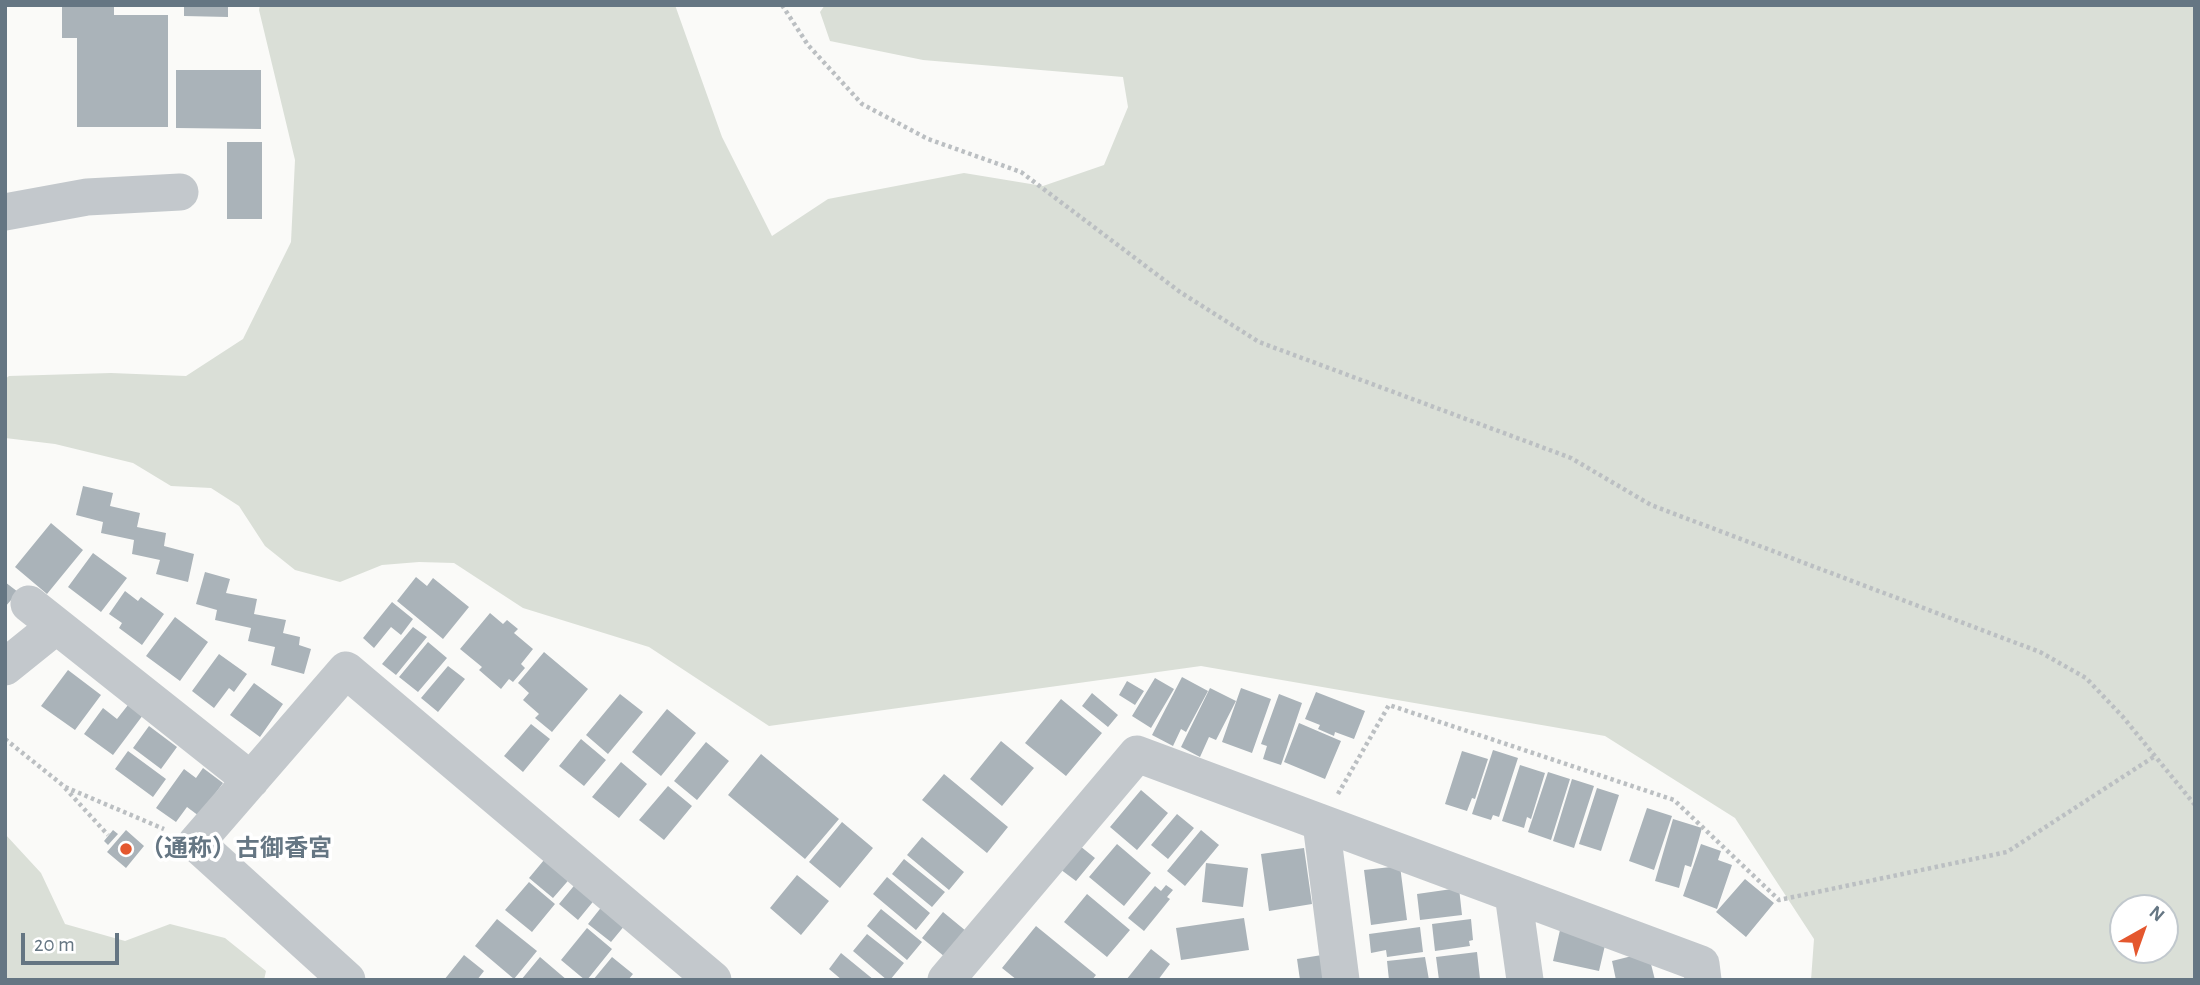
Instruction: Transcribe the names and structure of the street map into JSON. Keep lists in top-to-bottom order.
{
  "places": ["（通称）古御香宮"],
  "scale_bar": "20 m",
  "north": "top right"
}
